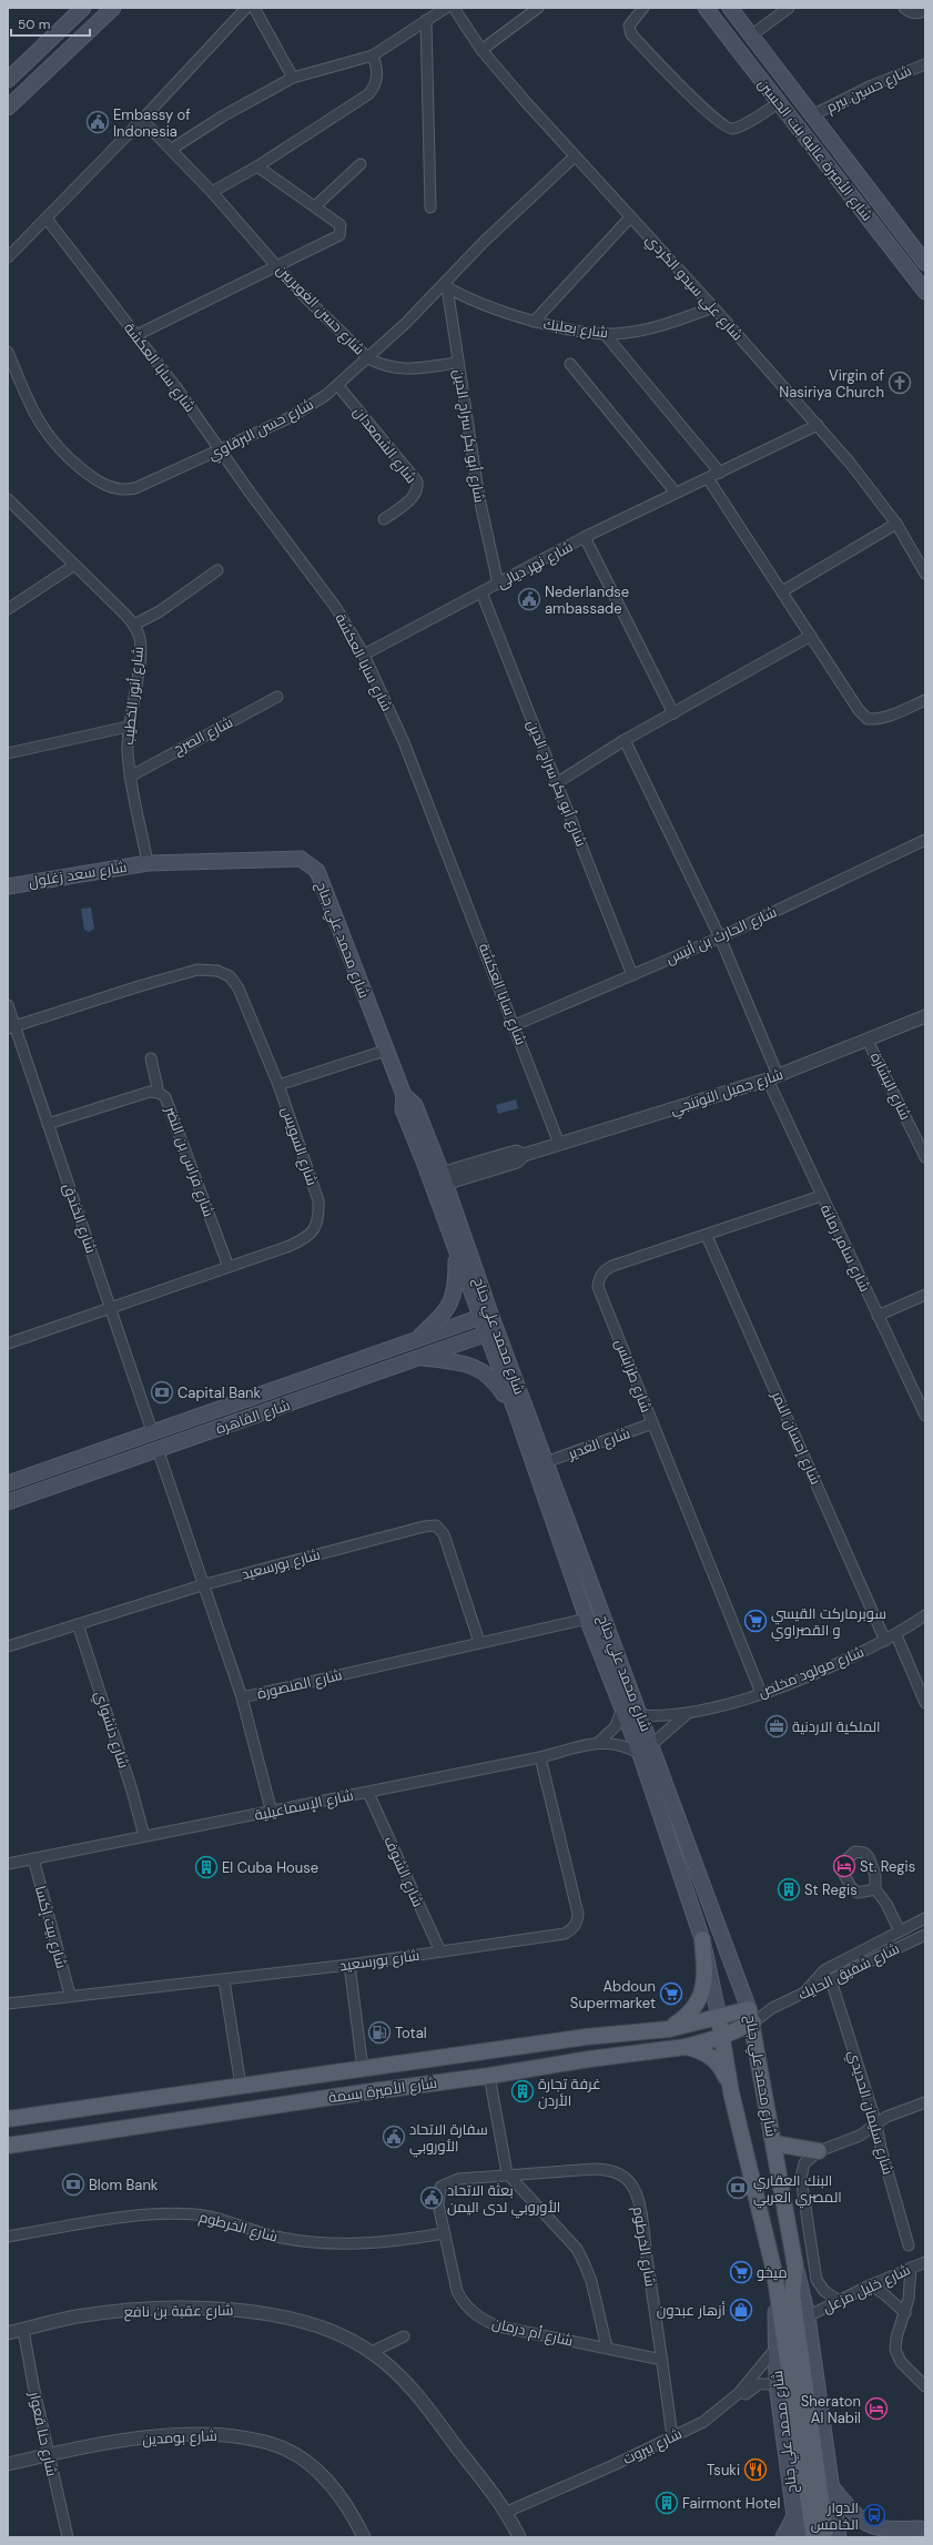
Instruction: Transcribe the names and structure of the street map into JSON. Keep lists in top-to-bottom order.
{
  "streets": {
    "main road": [
      "شارع الأميرة عالية بنت الحسين",
      "شارع سعد زغلول",
      "شارع محمد علي جناح",
      "شارع القاهرة",
      "شارع الأميرة بسمة"
    ],
    "street": [
      "شارع حسين بيرم",
      "شارع علي سيدو الكردي",
      "شارع حسن الغويريين",
      "شارع بعلبك",
      "شارع سابا العكشة",
      "شارع حسن البرقاوي",
      "شارع أبو بكر سراج الدين",
      "شارع الشمعدان",
      "شارع نهر ديالى",
      "شارع أنور الخطيب",
      "شارع الصرح",
      "شارع الحارث بن أنيس",
      "شارع البشارة",
      "شارع جميل التوتنجي",
      "شارع السويس",
      "شارع فراس بن النضر",
      "شارع الخندق",
      "شارع سامر رمانة",
      "شارع طرابلس",
      "شارع إحسان النمر",
      "شارع الغدير",
      "شارع بورسعيد",
      "شارع مولود مخلص",
      "شارع المنصورة",
      "شارع دنشواي",
      "شارع الإسماعيلية",
      "شارع الشوف",
      "شارع بيت إكسا",
      "شارع شفيق الحايك",
      "شارع سليمان الحديدي",
      "شارع الخرطوم",
      "شارع خليل مزعل",
      "شارع عقبة بن نافع",
      "شارع أم درمان",
      "شارع حنا قعوار",
      "شارع بومدين",
      "شارع بيروت"
    ]
  },
  "crossings": [
    ["شارع حسين بيرم", "شارع الأميرة عالية بنت الحسين"],
    ["شارع علي سيدو الكردي", "شارع بعلبك"],
    ["شارع علي سيدو الكردي", "شارع حسن البرقاوي"],
    ["شارع علي سيدو الكردي", "شارع نهر ديالى"],
    ["شارع حسن الغويريين", "شارع حسن البرقاوي"],
    ["شارع حسن الغويريين", "شارع أبو بكر سراج الدين"],
    ["شارع بعلبك", "شارع حسن البرقاوي"],
    ["شارع بعلبك", "شارع أبو بكر سراج الدين"],
    ["شارع سابا العكشة", "شارع حسن البرقاوي"],
    ["شارع سابا العكشة", "شارع نهر ديالى"],
    ["شارع سابا العكشة", "شارع الحارث بن أنيس"],
    ["شارع سابا العكشة", "شارع جميل التوتنجي"],
    ["شارع حسن البرقاوي", "شارع أبو بكر سراج الدين"],
    ["شارع حسن البرقاوي", "شارع الشمعدان"],
    ["شارع أبو بكر سراج الدين", "شارع نهر ديالى"],
    ["شارع أبو بكر سراج الدين", "شارع الحارث بن أنيس"],
    ["شارع أنور الخطيب", "شارع الصرح"],
    ["شارع أنور الخطيب", "شارع سعد زغلول"],
    ["شارع أنور الخطيب", "شارع محمد علي جناح"],
    ["شارع سعد زغلول", "شارع محمد علي جناح"],
    ["شارع الحارث بن أنيس", "شارع سامر رمانة"],
    ["شارع محمد علي جناح", "شارع جميل التوتنجي"],
    ["شارع محمد علي جناح", "شارع القاهرة"],
    ["شارع محمد علي جناح", "شارع الغدير"],
    ["شارع محمد علي جناح", "شارع مولود مخلص"],
    ["شارع محمد علي جناح", "شارع المنصورة"],
    ["شارع محمد علي جناح", "شارع الإسماعيلية"],
    ["شارع محمد علي جناح", "شارع شفيق الحايك"],
    ["شارع محمد علي جناح", "شارع الأميرة بسمة"],
    ["شارع محمد علي جناح", "شارع خليل مزعل"],
    ["شارع محمد علي جناح", "شارع بيروت"],
    ["شارع البشارة", "شارع جميل التوتنجي"],
    ["شارع جميل التوتنجي", "شارع سامر رمانة"],
    ["شارع السويس", "شارع فراس بن النضر"],
    ["شارع السويس", "شارع الخندق"],
    ["شارع فراس بن النضر", "شارع الخندق"],
    ["شارع الخندق", "شارع القاهرة"],
    ["شارع سامر رمانة", "شارع طرابلس"],
    ["شارع طرابلس", "شارع إحسان النمر"],
    ["شارع طرابلس", "شارع الغدير"],
    ["شارع طرابلس", "شارع مولود مخلص"],
    ["شارع القاهرة", "شارع المنصورة"],
    ["شارع إحسان النمر", "شارع مولود مخلص"],
    ["شارع بورسعيد", "شارع المنصورة"],
    ["شارع بورسعيد", "شارع دنشواي"],
    ["شارع بورسعيد", "شارع الإسماعيلية"],
    ["شارع بورسعيد", "شارع الشوف"],
    ["شارع بورسعيد", "شارع بيت إكسا"],
    ["شارع دنشواي", "شارع الإسماعيلية"],
    ["شارع الإسماعيلية", "شارع الشوف"],
    ["شارع الإسماعيلية", "شارع بيت إكسا"],
    ["شارع شفيق الحايك", "شارع الأميرة بسمة"],
    ["شارع شفيق الحايك", "شارع سليمان الحديدي"],
    ["شارع الخرطوم", "شارع أم درمان"],
    ["شارع الخرطوم", "شارع بيروت"],
    ["شارع عقبة بن نافع", "شارع حنا قعوار"],
    ["شارع عقبة بن نافع", "شارع بيروت"],
    ["شارع حنا قعوار", "شارع بومدين"]
  ],
  "places": {
    "public building": [
      "Embassy of Indonesia",
      "Nederlandse ambassade",
      "سفارة الاتحاد الأوروبي",
      "بعثة الاتحاد الأوروبي لدى اليمن"
    ],
    "church": ["Virgin of Nasiriya Church"],
    "bank": ["Capital Bank", "Blom Bank", "البنك العقاري المصري العربي"],
    "supermarket": ["سوبرماركت القيسي و القصراوي", "Abdoun Supermarket", "ميخو"],
    "office": ["الملكية الاردنية"],
    "hotel": ["St. Regis", "Sheraton Al Nabil"],
    "building": [
      "El Cuba House",
      "St Regis",
      "غرفة تجارة الأردن",
      "Fairmont Hotel"
    ],
    "fuel station": ["Total"],
    "shop": ["أزهار عبدون"],
    "restaurant": ["Tsuki"],
    "bus stop": ["الدوار الخامس"]
  },
  "scale_bar": "50 m"
}
